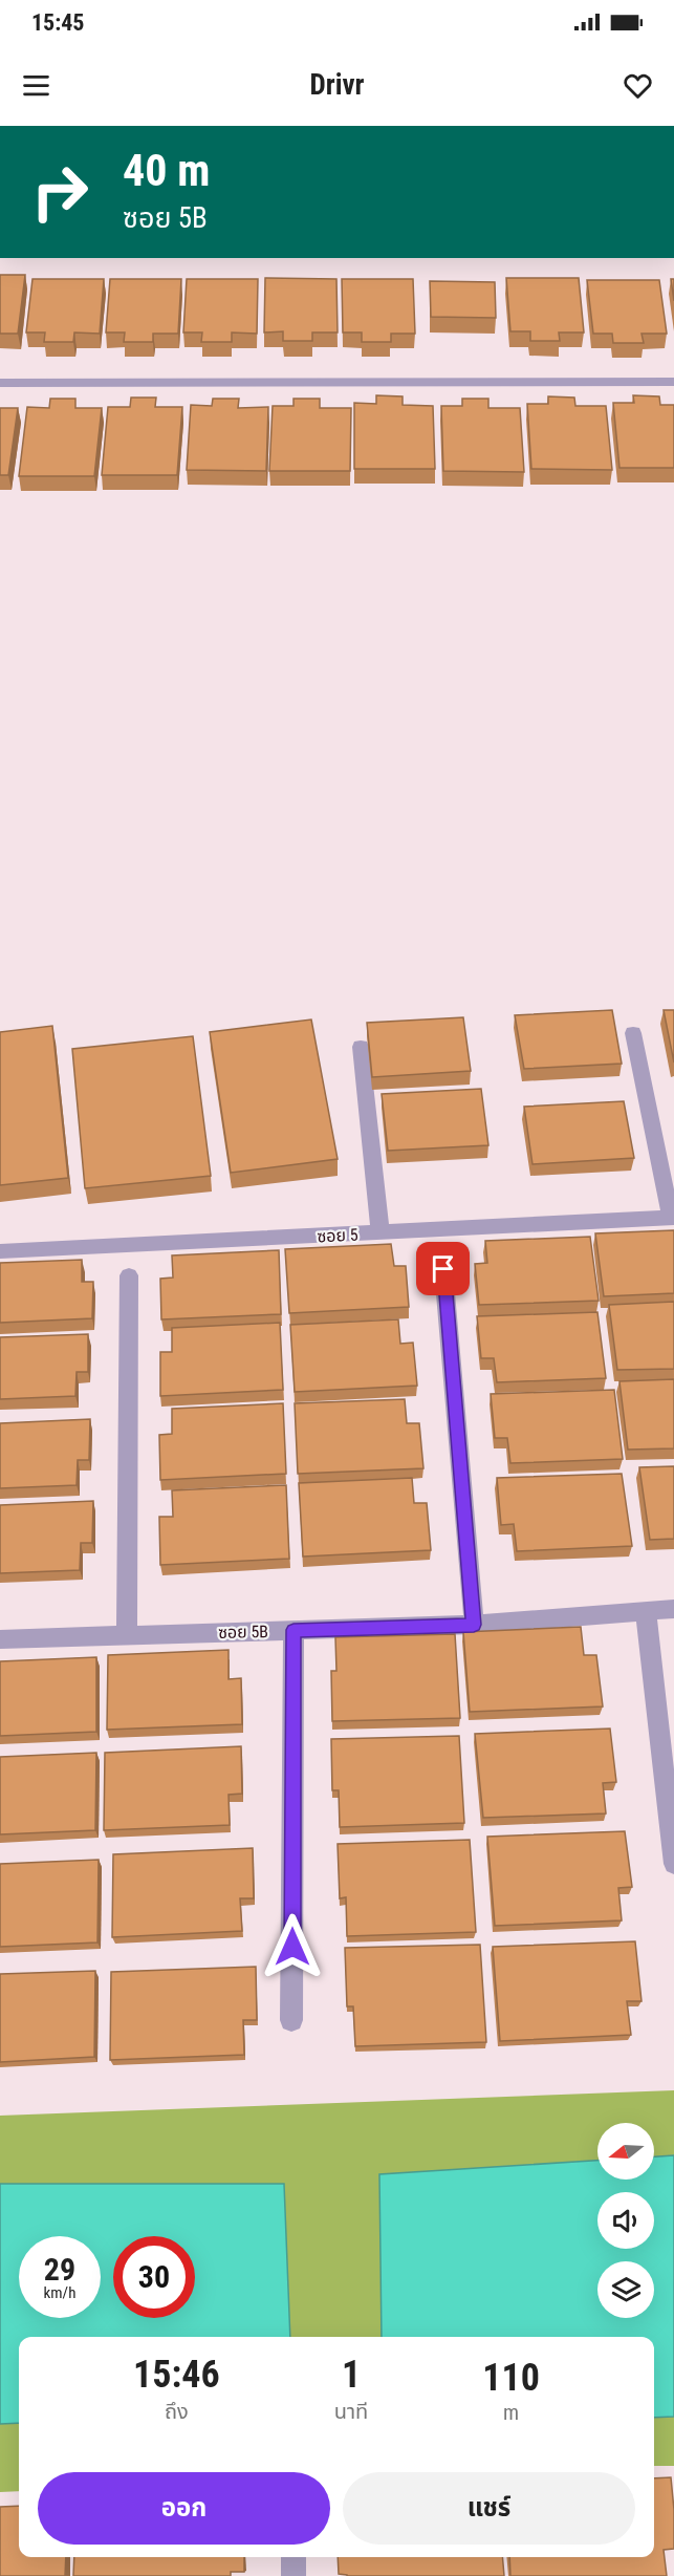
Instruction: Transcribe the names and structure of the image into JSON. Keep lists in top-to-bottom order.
{
  "streets": {
    "street": ["ซอย 5", "ซอย 5B"]
  },
  "north": "left",
  "page": {
    "status": "15:45",
    "header": "Drivr",
    "turn": ["40 m", "ซอย 5B"],
    "speed": "29 km/h",
    "limit": "30",
    "eta": [
      "15:46",
      "ถึง",
      "1",
      "นาที",
      "110",
      "m"
    ],
    "buttons": ["ออก", "แชร์"]
  }
}
